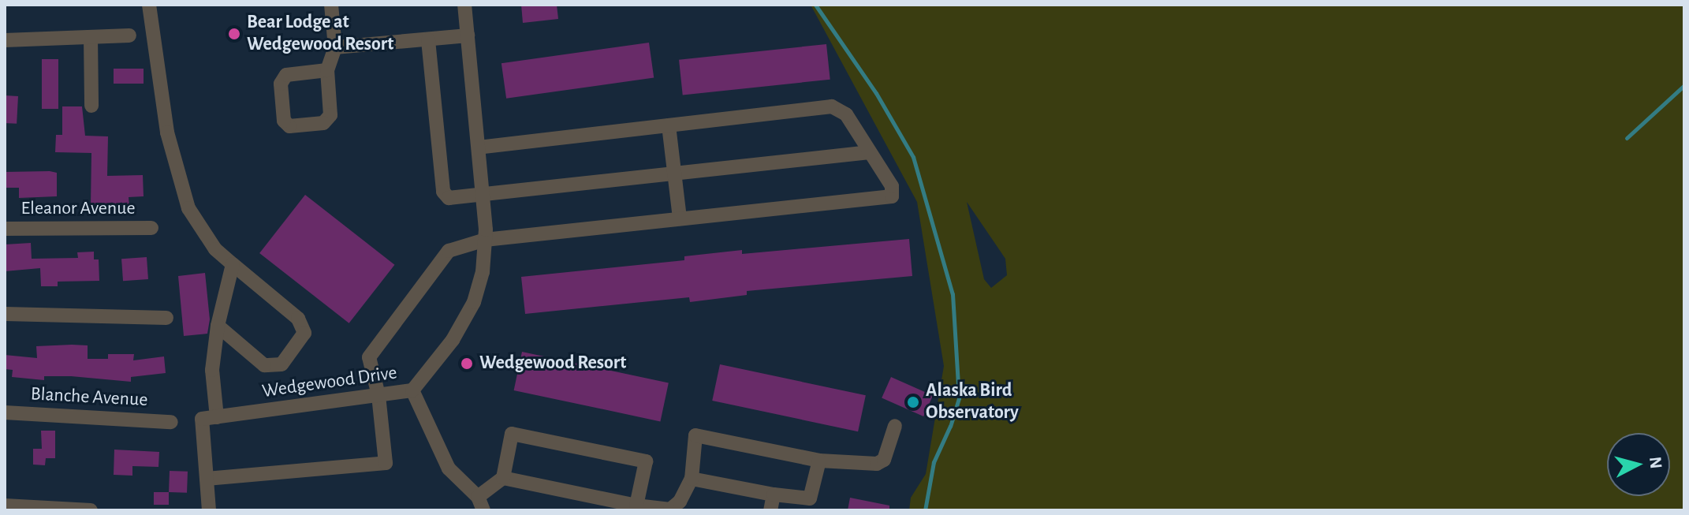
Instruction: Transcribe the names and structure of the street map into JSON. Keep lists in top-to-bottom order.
{
  "streets": {
    "street": ["Eleanor Avenue", "Wedgewood Drive", "Blanche Avenue"]
  },
  "places": ["Bear Lodge at Wedgewood Resort", "Wedgewood Resort", "Alaska Bird Observatory"],
  "north": "right"
}
